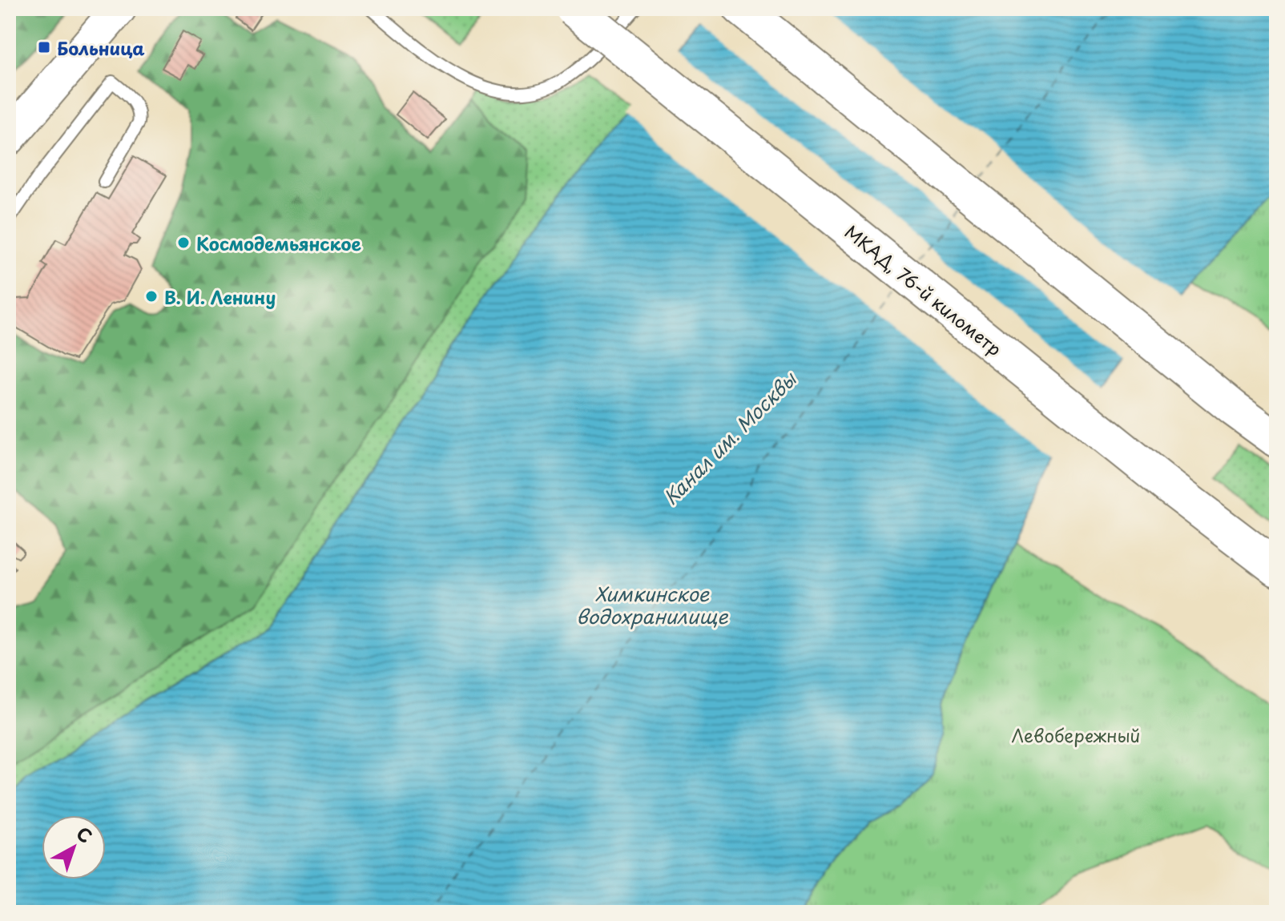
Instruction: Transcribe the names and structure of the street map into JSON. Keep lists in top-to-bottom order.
{
  "streets": {
    "highway": ["МКАД, 76-й километр"]
  },
  "water": ["Канал им. Москвы", "Химкинское водохранилище"],
  "parks": ["Левобережный"],
  "places": {
    "transit": ["Больница"],
    "other": ["Космодемьянское", "В. И. Ленину"]
  },
  "north": "top right"
}
